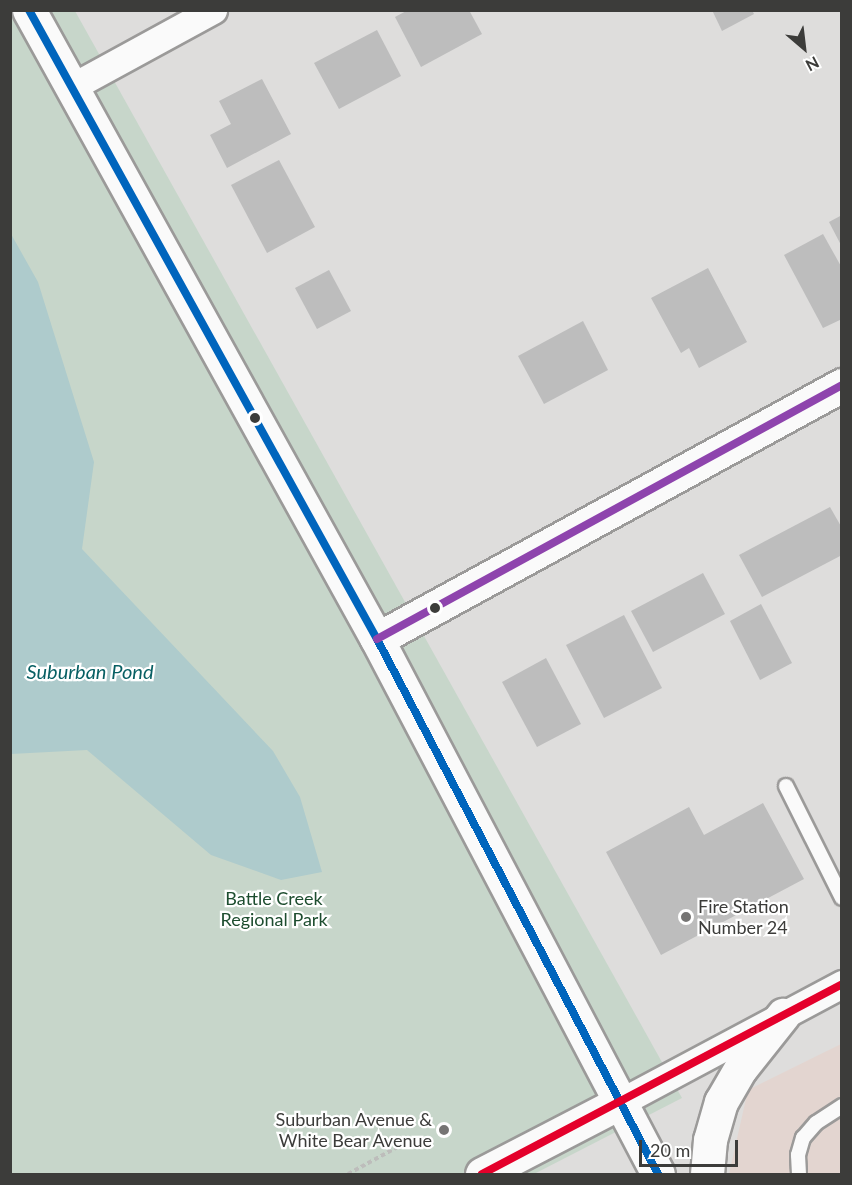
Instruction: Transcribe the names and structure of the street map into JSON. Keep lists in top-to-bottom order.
{
  "water": ["Suburban Pond"],
  "parks": ["Battle Creek Regional Park"],
  "places": ["Fire Station Number 24", "Suburban Avenue & White Bear Avenue"],
  "scale_bar": "20 m",
  "north": "bottom right"
}
